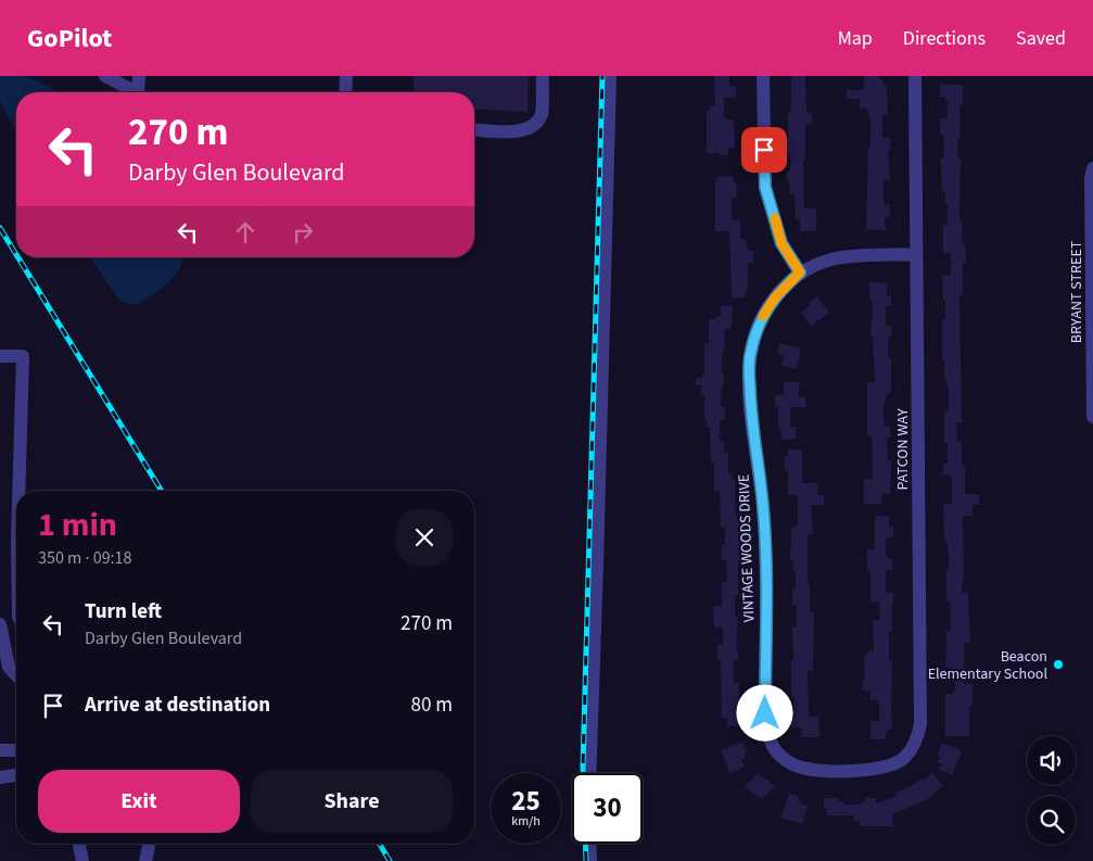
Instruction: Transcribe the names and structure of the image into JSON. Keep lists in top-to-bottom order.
{
  "streets": {
    "street": ["BRYANT STREET", "PATCON WAY", "VINTAGE WOODS DRIVE"]
  },
  "crossings": [
    ["PATCON WAY", "VINTAGE WOODS DRIVE"]
  ],
  "places": ["Beacon Elementary School"],
  "page": {
    "header": "GoPilot",
    "nav": ["Map", "Directions", "Saved"],
    "turn": ["270 m", "Darby Glen Boulevard"],
    "heading": ["1 min", "350 m · 09:18"],
    "list": [
      {
        "name": "Turn left",
        "note": "Darby Glen Boulevard",
        "value": "270 m"
      },
      {
        "name": "Arrive at destination",
        "value": "80 m"
      }
    ],
    "buttons": ["Exit", "Share"],
    "speed": "25 km/h",
    "limit": "30"
  }
}
